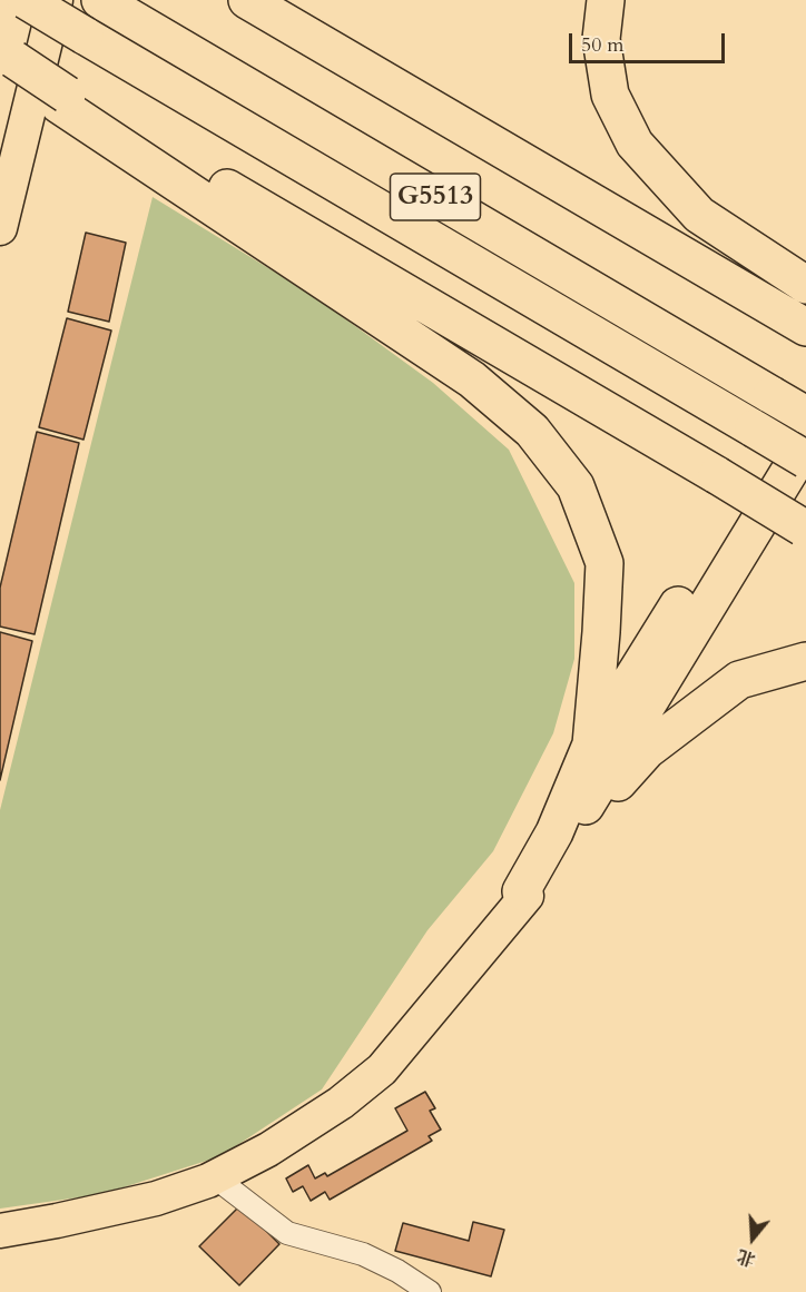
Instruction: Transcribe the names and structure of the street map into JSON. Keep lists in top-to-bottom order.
{
  "streets": {
    "highway": ["G5513"]
  },
  "scale_bar": "50 m",
  "north": "bottom"
}
